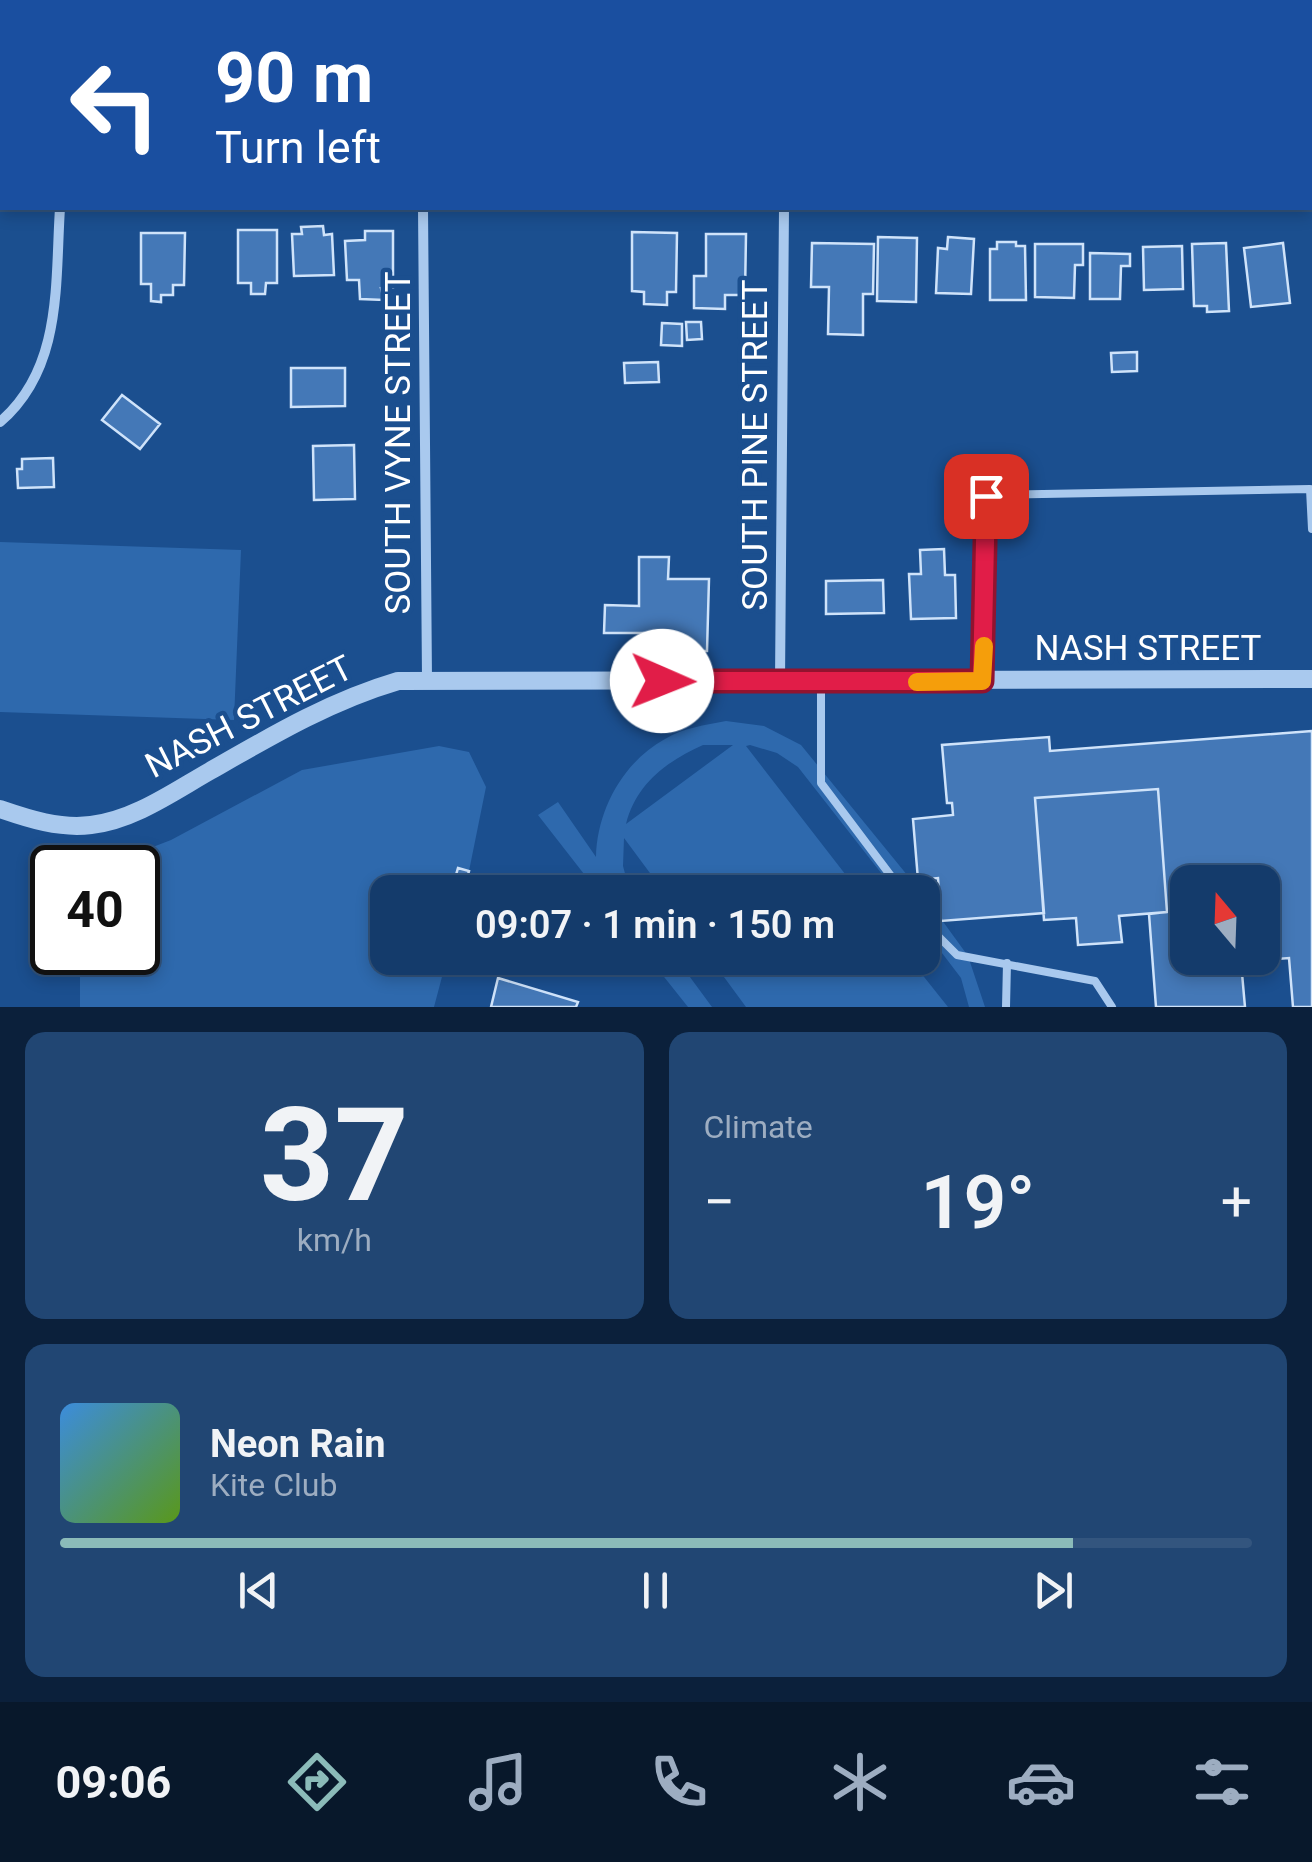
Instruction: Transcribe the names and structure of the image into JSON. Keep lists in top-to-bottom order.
{
  "streets": {
    "street": ["SOUTH VYNE STREET", "SOUTH PINE STREET", "NASH STREET"]
  },
  "crossings": [
    ["SOUTH VYNE STREET", "NASH STREET"],
    ["SOUTH PINE STREET", "NASH STREET"]
  ],
  "north": "top",
  "page": {
    "turn": ["90 m", "Turn left"],
    "limit": "40",
    "trip": "09:07 · 1 min · 150 m",
    "tile": [
      ["37", "km/h"],
      "Climate"
    ],
    "heat": ["−", "19°", "+"],
    "song": ["Neon Rain", "Kite Club"],
    "tabs": "09:06"
  }
}
